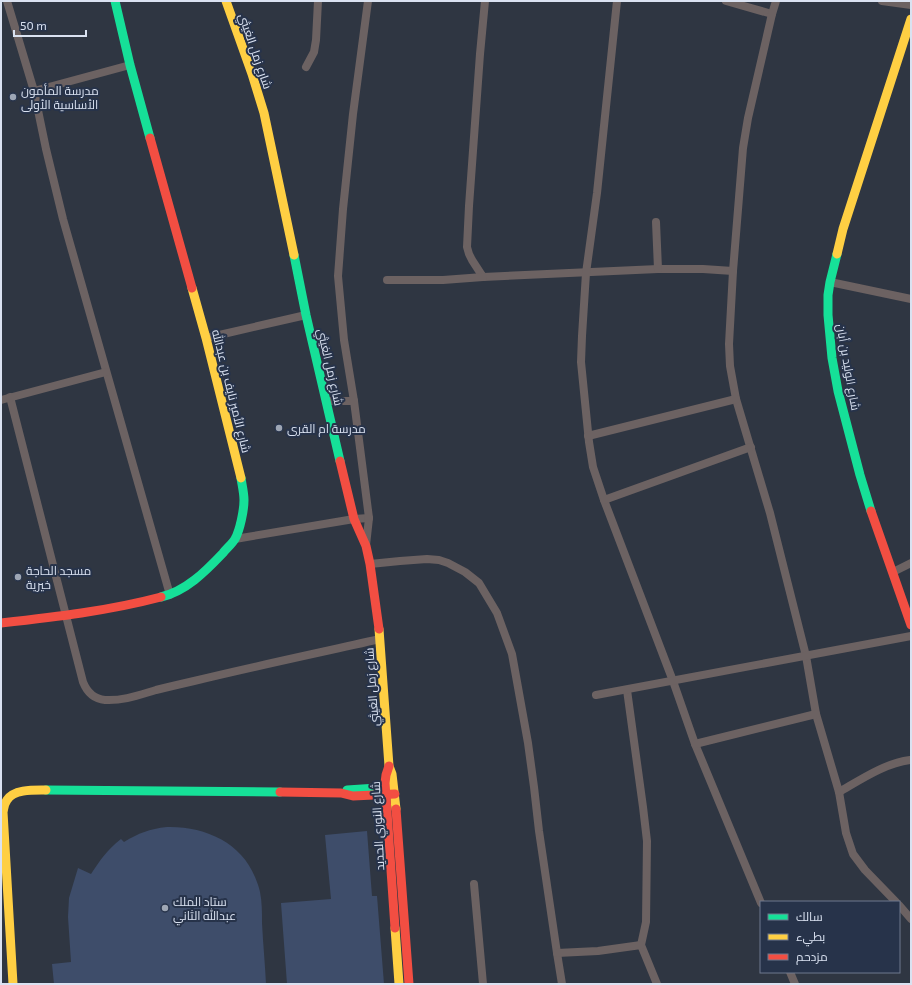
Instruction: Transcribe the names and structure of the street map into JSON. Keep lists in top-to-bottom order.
{
  "streets": {
    "street": [
      "شارع زمل الغيثي",
      "شارع الوليد بن أبان",
      "شارع الأمير نايف بن عبدالله",
      "شارع النوري الحديد"
    ]
  },
  "crossings": [
    ["شارع زمل الغيثي", "شارع النوري الحديد"]
  ],
  "places": [
    "مدرسة المأمون الأساسية الأولى",
    "مدرسة ام القرى",
    "مسجد الحاجة خيرية",
    "ستاد الملك عبدالله الثاني"
  ],
  "legend": ["سالك", "بطيء", "مزدحم"],
  "scale_bar": "50 m"
}
